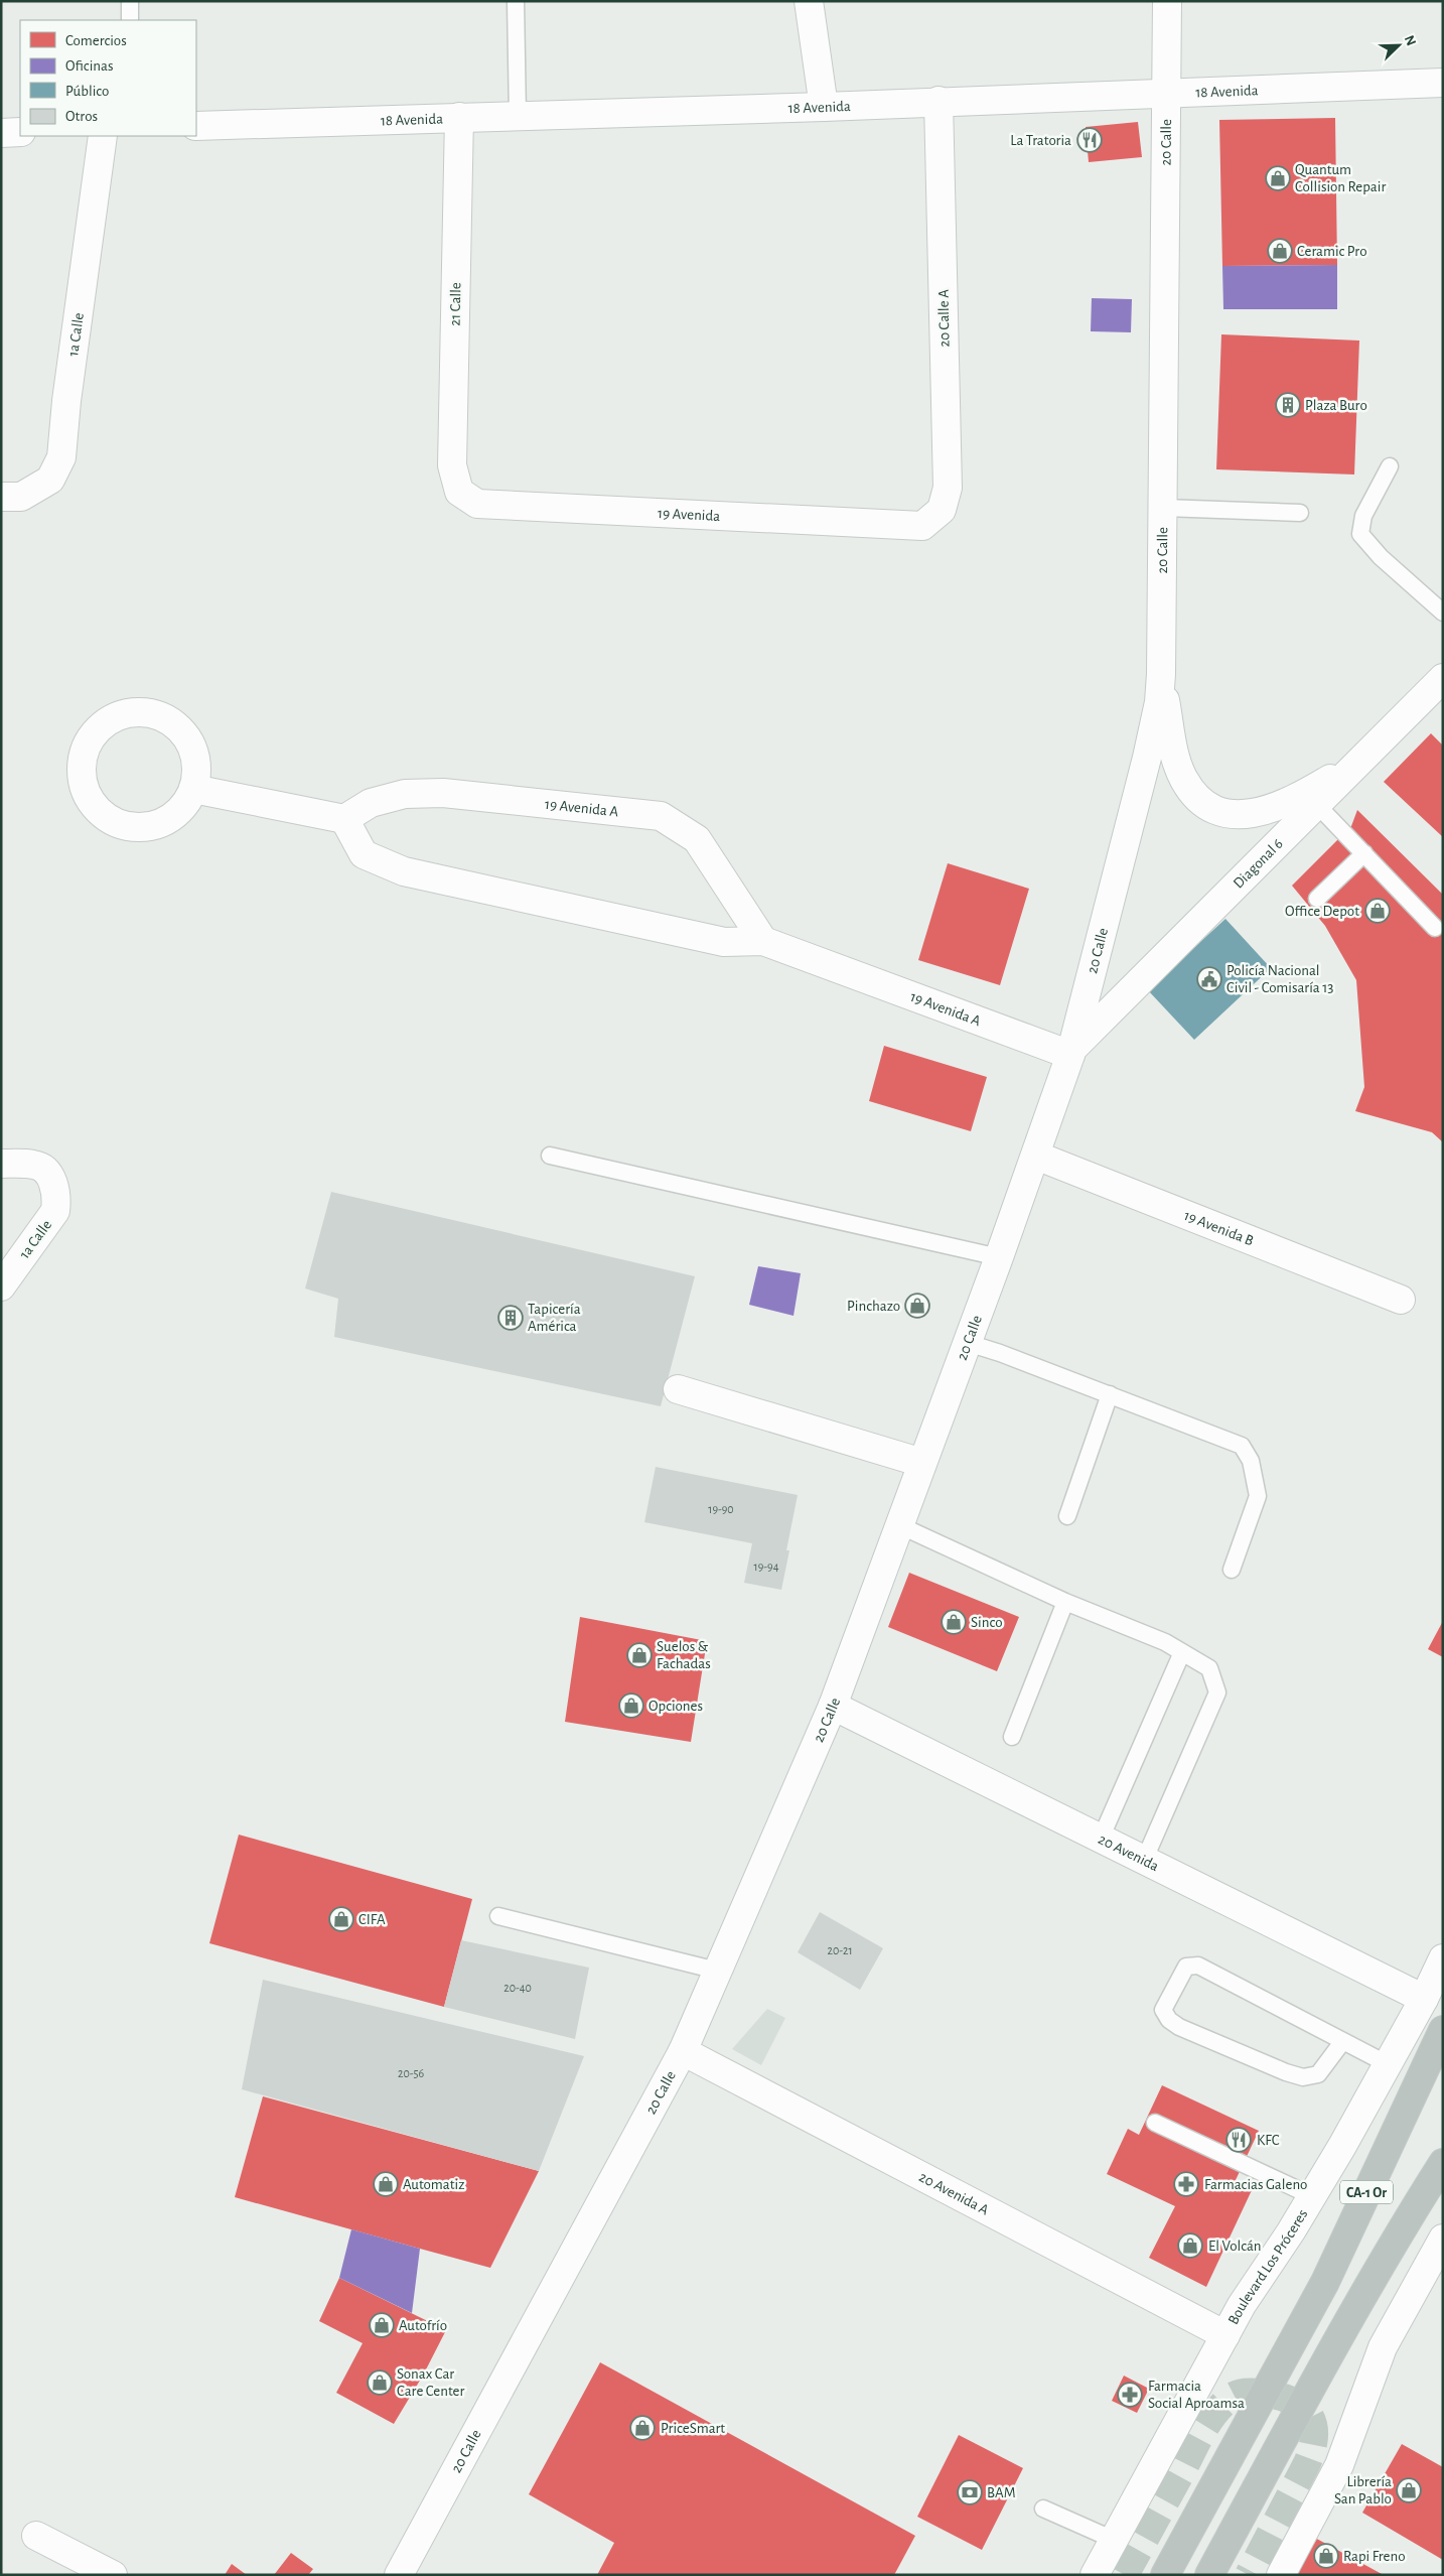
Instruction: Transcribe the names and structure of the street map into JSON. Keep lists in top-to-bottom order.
{
  "streets": {
    "highway": ["CA-1 Or"],
    "street": [
      "18 Avenida",
      "20 Calle",
      "21 Calle",
      "20 Calle A",
      "1a Calle",
      "19 Avenida",
      "19 Avenida A",
      "Diagonal 6",
      "19 Avenida B",
      "20 Avenida",
      "20 Avenida A",
      "Boulevard Los Próceres"
    ]
  },
  "crossings": [
    ["18 Avenida", "20 Calle"],
    ["18 Avenida", "21 Calle"],
    ["18 Avenida", "20 Calle A"],
    ["20 Calle", "19 Avenida A"],
    ["20 Calle", "Diagonal 6"],
    ["20 Calle", "19 Avenida B"],
    ["20 Calle", "20 Avenida"],
    ["20 Calle", "20 Avenida A"],
    ["21 Calle", "19 Avenida"],
    ["20 Calle A", "19 Avenida"],
    ["19 Avenida A", "Diagonal 6"],
    ["20 Avenida", "Boulevard Los Próceres"],
    ["20 Avenida A", "Boulevard Los Próceres"]
  ],
  "places": {
    "restaurant": ["La Tratoria", "KFC"],
    "shop": [
      "Quantum Collision Repair",
      "Ceramic Pro",
      "Office Depot",
      "Pinchazo",
      "Sinco",
      "Suelos & Fachadas",
      "Opciones",
      "CIFA",
      "Automatiz",
      "El Volcán",
      "Autofrío",
      "Sonax Car Care Center",
      "PriceSmart",
      "Librería San Pablo",
      "Rapi Freno"
    ],
    "building": ["Plaza Buro", "Tapicería América"],
    "public building": ["Policía Nacional Civil - Comisaría 13"],
    "pharmacy": ["Farmacias Galeno", "Farmacia Social Aproamsa"],
    "bank": ["BAM"]
  },
  "house_numbers": [
    "19-90",
    "19-94",
    "20-21",
    "20-40",
    "20-56"
  ],
  "legend": [
    "Comercios",
    "Oficinas",
    "Público",
    "Otros"
  ],
  "north": "top right"
}
